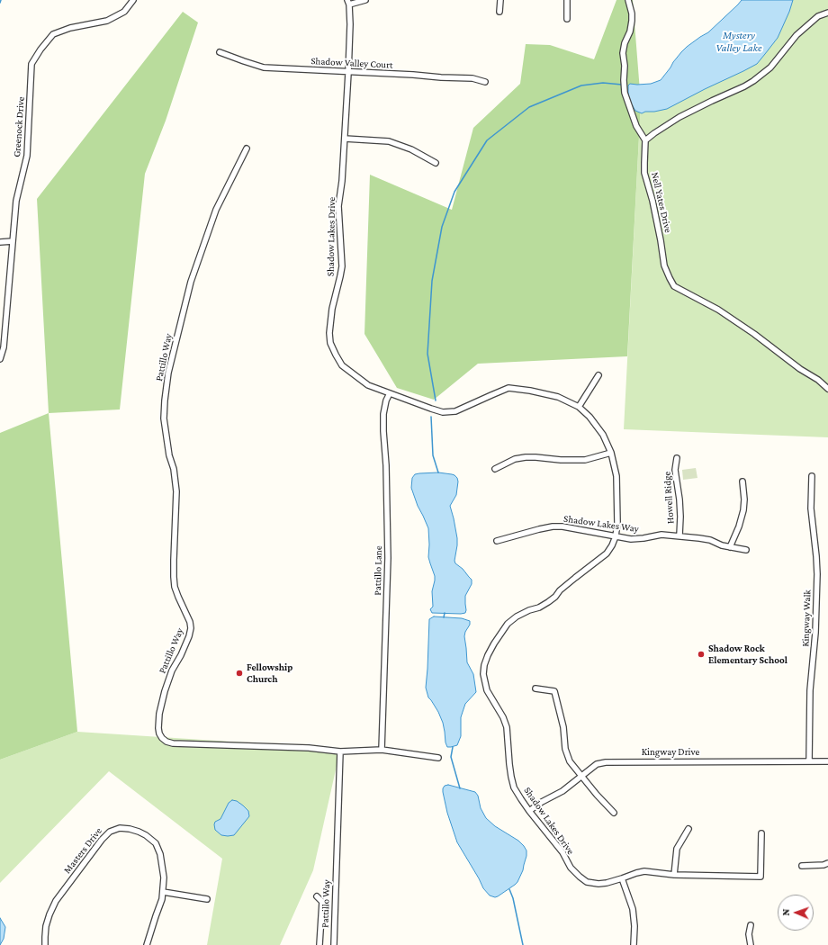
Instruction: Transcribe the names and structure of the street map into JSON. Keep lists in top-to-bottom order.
{
  "streets": {
    "street": [
      "Shadow Valley Court",
      "Greenock Drive",
      "Nell Yates Drive",
      "Shadow Lakes Drive",
      "Pattillo Way",
      "Howell Ridge",
      "Shadow Lakes Way",
      "Pattillo Lane",
      "Kingway Walk",
      "Kingway Drive",
      "Masters Drive"
    ]
  },
  "crossings": [
    ["Shadow Valley Court", "Shadow Lakes Drive"],
    ["Shadow Lakes Drive", "Shadow Lakes Way"],
    ["Shadow Lakes Drive", "Pattillo Lane"],
    ["Shadow Lakes Drive", "Kingway Drive"],
    ["Howell Ridge", "Shadow Lakes Way"],
    ["Kingway Walk", "Kingway Drive"]
  ],
  "water": ["Mystery Valley Lake"],
  "places": ["Shadow Rock Elementary School", "Fellowship Church"],
  "north": "left"
}
